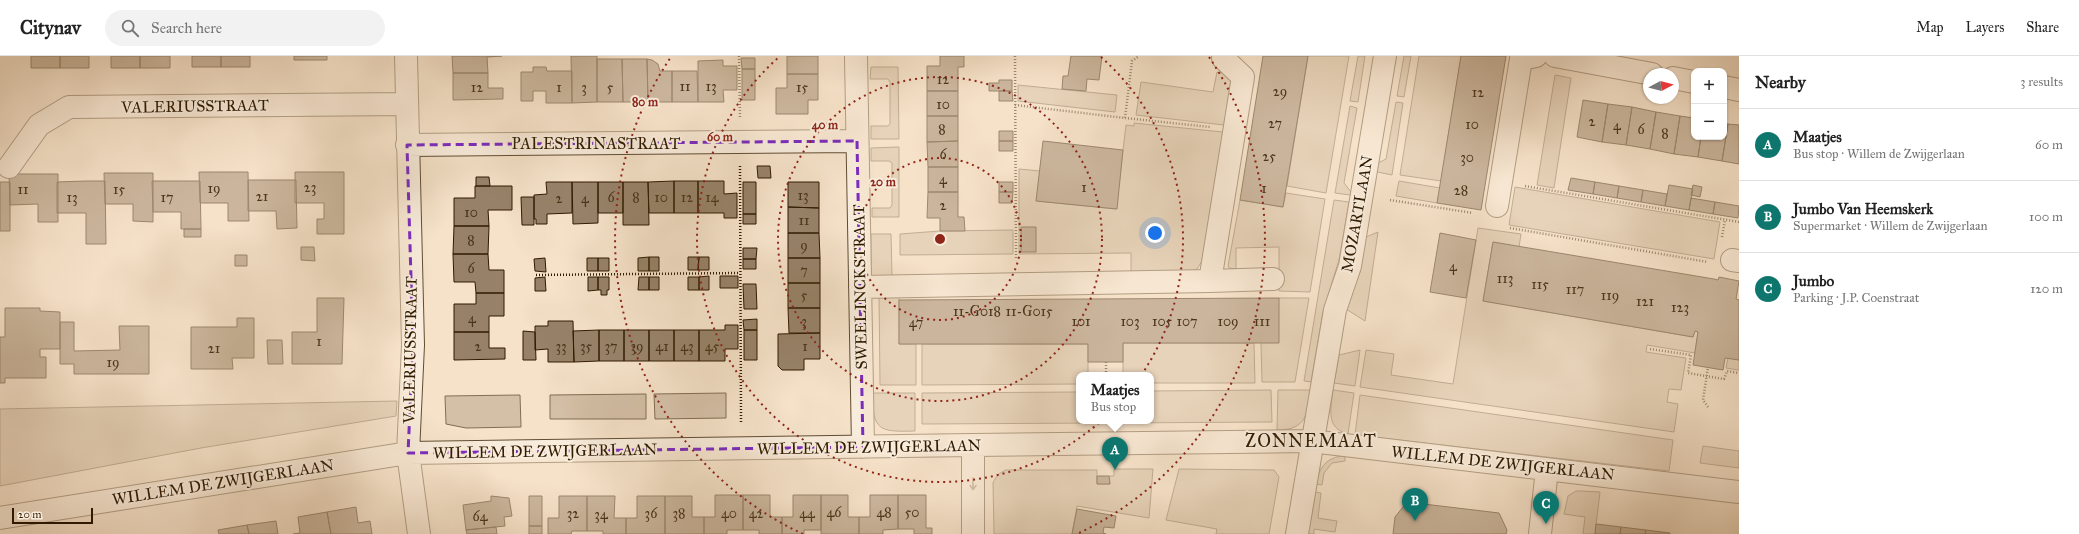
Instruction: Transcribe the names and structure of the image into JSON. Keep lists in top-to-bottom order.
{
  "streets": {
    "street": [
      "VALERIUSSTRAAT",
      "PALESTRINASTRAAT",
      "MOZARTLAAN",
      "SWEELINCKSTRAAT",
      "WILLEM DE ZWIJGERLAAN"
    ]
  },
  "crossings": [
    ["VALERIUSSTRAAT", "PALESTRINASTRAAT"],
    ["VALERIUSSTRAAT", "WILLEM DE ZWIJGERLAAN"],
    ["PALESTRINASTRAAT", "SWEELINCKSTRAAT"],
    ["MOZARTLAAN", "WILLEM DE ZWIJGERLAAN"],
    ["SWEELINCKSTRAAT", "WILLEM DE ZWIJGERLAAN"]
  ],
  "districts": ["ZONNEMAAT"],
  "house_numbers": [
    "12",
    "11",
    "13",
    "12",
    "1",
    "3",
    "5",
    "15",
    "29",
    "12",
    "10",
    "2",
    "27",
    "10",
    "4",
    "8",
    "6",
    "8",
    "6",
    "25",
    "30",
    "4",
    "23",
    "1",
    "19",
    "1",
    "11",
    "15",
    "28",
    "13",
    "21",
    "13",
    "17",
    "6",
    "8",
    "10",
    "12",
    "14",
    "2",
    "4",
    "2",
    "10",
    "11",
    "8",
    "9",
    "4",
    "6",
    "7",
    "113",
    "115",
    "117",
    "5",
    "119",
    "121",
    "123",
    "11-G018",
    "11-G015",
    "4",
    "3",
    "101",
    "103",
    "105",
    "107",
    "109",
    "111",
    "47",
    "1",
    "2",
    "33",
    "35",
    "37",
    "39",
    "41",
    "43",
    "45",
    "1",
    "21",
    "19",
    "46",
    "48",
    "50",
    "32",
    "36",
    "38",
    "40",
    "42",
    "44",
    "34",
    "64"
  ],
  "scale_bar": "20 m",
  "north": "right",
  "page": {
    "header": "Citynav",
    "search": "Search here",
    "nav": ["Map", "Layers", "Share"],
    "heading": ["Nearby", "3 results"],
    "map_buttons": ["+", "−"],
    "list": [
      {
        "mark": "A",
        "name": "Maatjes",
        "note": "Bus stop · Willem de Zwijgerlaan",
        "value": "60 m"
      },
      {
        "mark": "B",
        "name": "Jumbo Van Heemskerk",
        "note": "Supermarket · Willem de Zwijgerlaan",
        "value": "100 m"
      },
      {
        "mark": "C",
        "name": "Jumbo",
        "note": "Parking · J.P. Coenstraat",
        "value": "120 m"
      }
    ],
    "popup": ["Maatjes", "Bus stop"],
    "pins": ["A", "B", "C"],
    "scale": "20 m"
  },
  "rings": [
    "80 m",
    "40 m",
    "60 m",
    "20 m"
  ]
}
